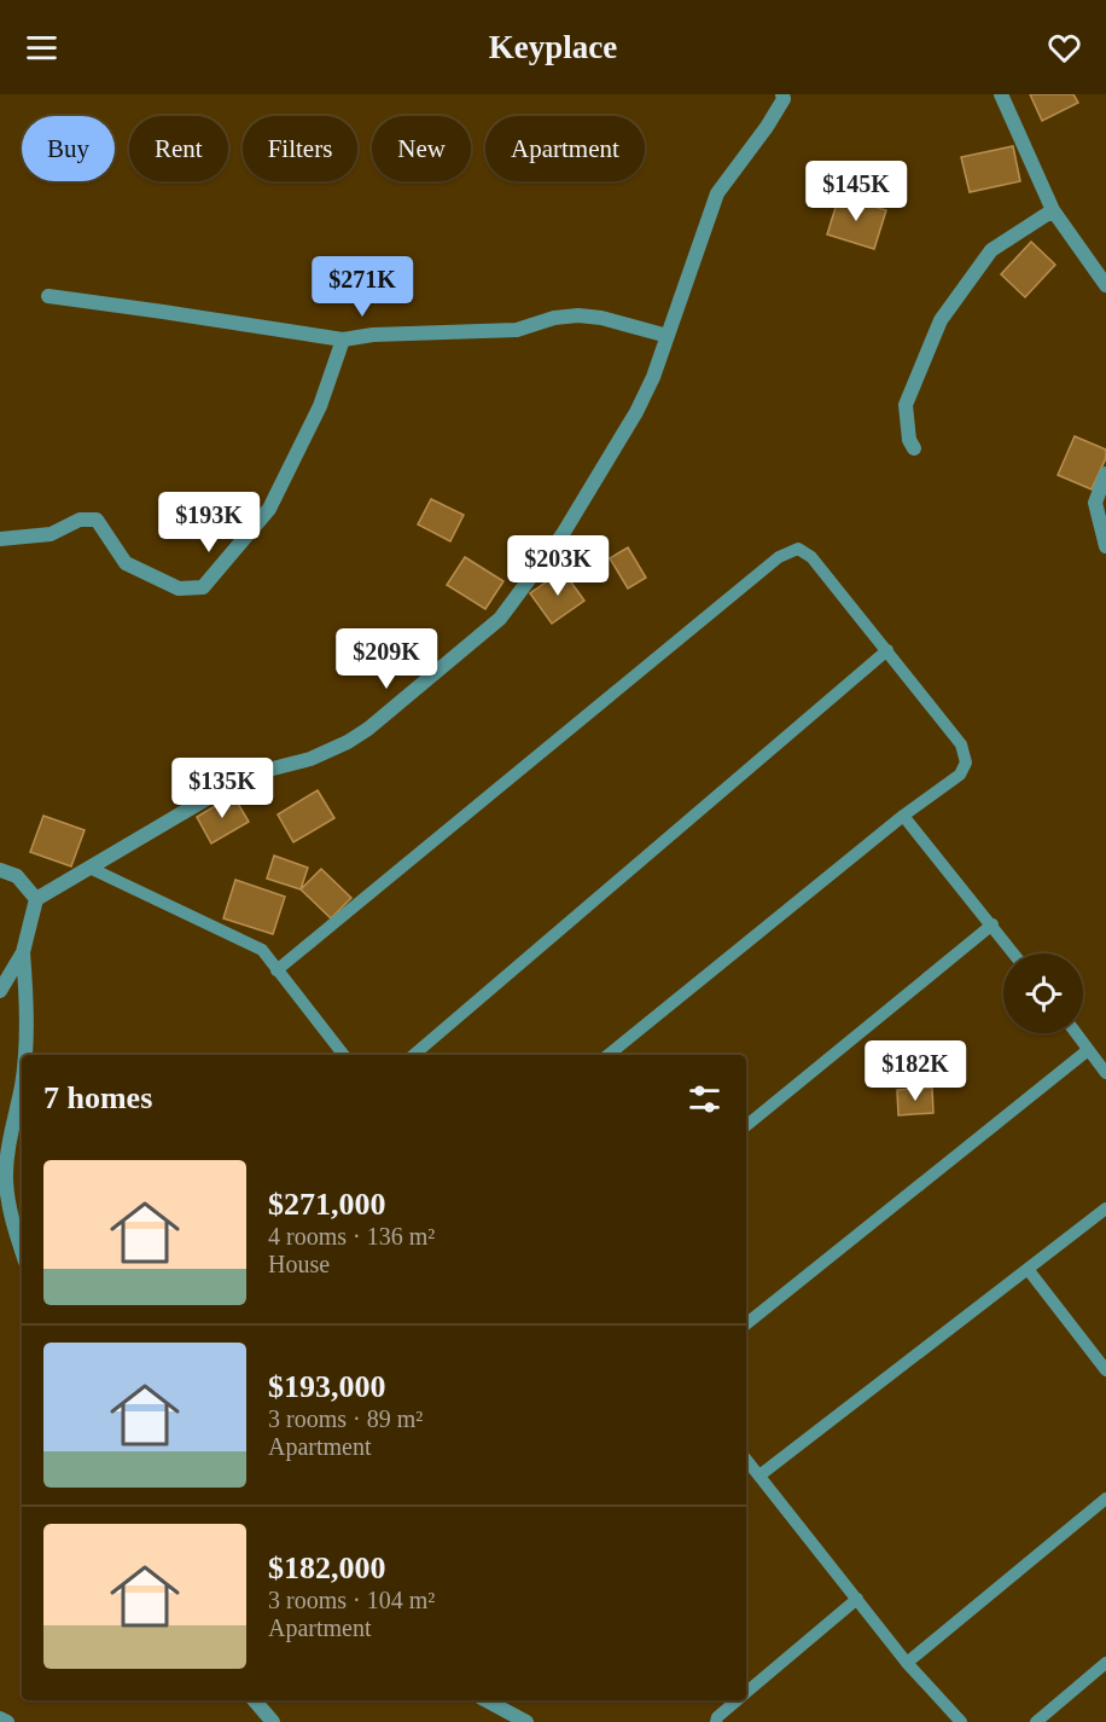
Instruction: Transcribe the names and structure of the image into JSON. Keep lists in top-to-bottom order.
{
  "page": {
    "header": "Keyplace",
    "chip": [
      "Buy",
      "Rent",
      "Filters",
      "New",
      "Apartment"
    ],
    "price": [
      "$145K",
      "$271K",
      "$193K",
      "$203K",
      "$209K",
      "$135K",
      "$182K"
    ],
    "heading": "7 homes",
    "list": [
      {
        "name": "$271,000",
        "note": "4 rooms · 136 m² · House"
      },
      {
        "name": "$193,000",
        "note": "3 rooms · 89 m² · Apartment"
      },
      {
        "name": "$182,000",
        "note": "3 rooms · 104 m² · Apartment"
      }
    ]
  }
}
